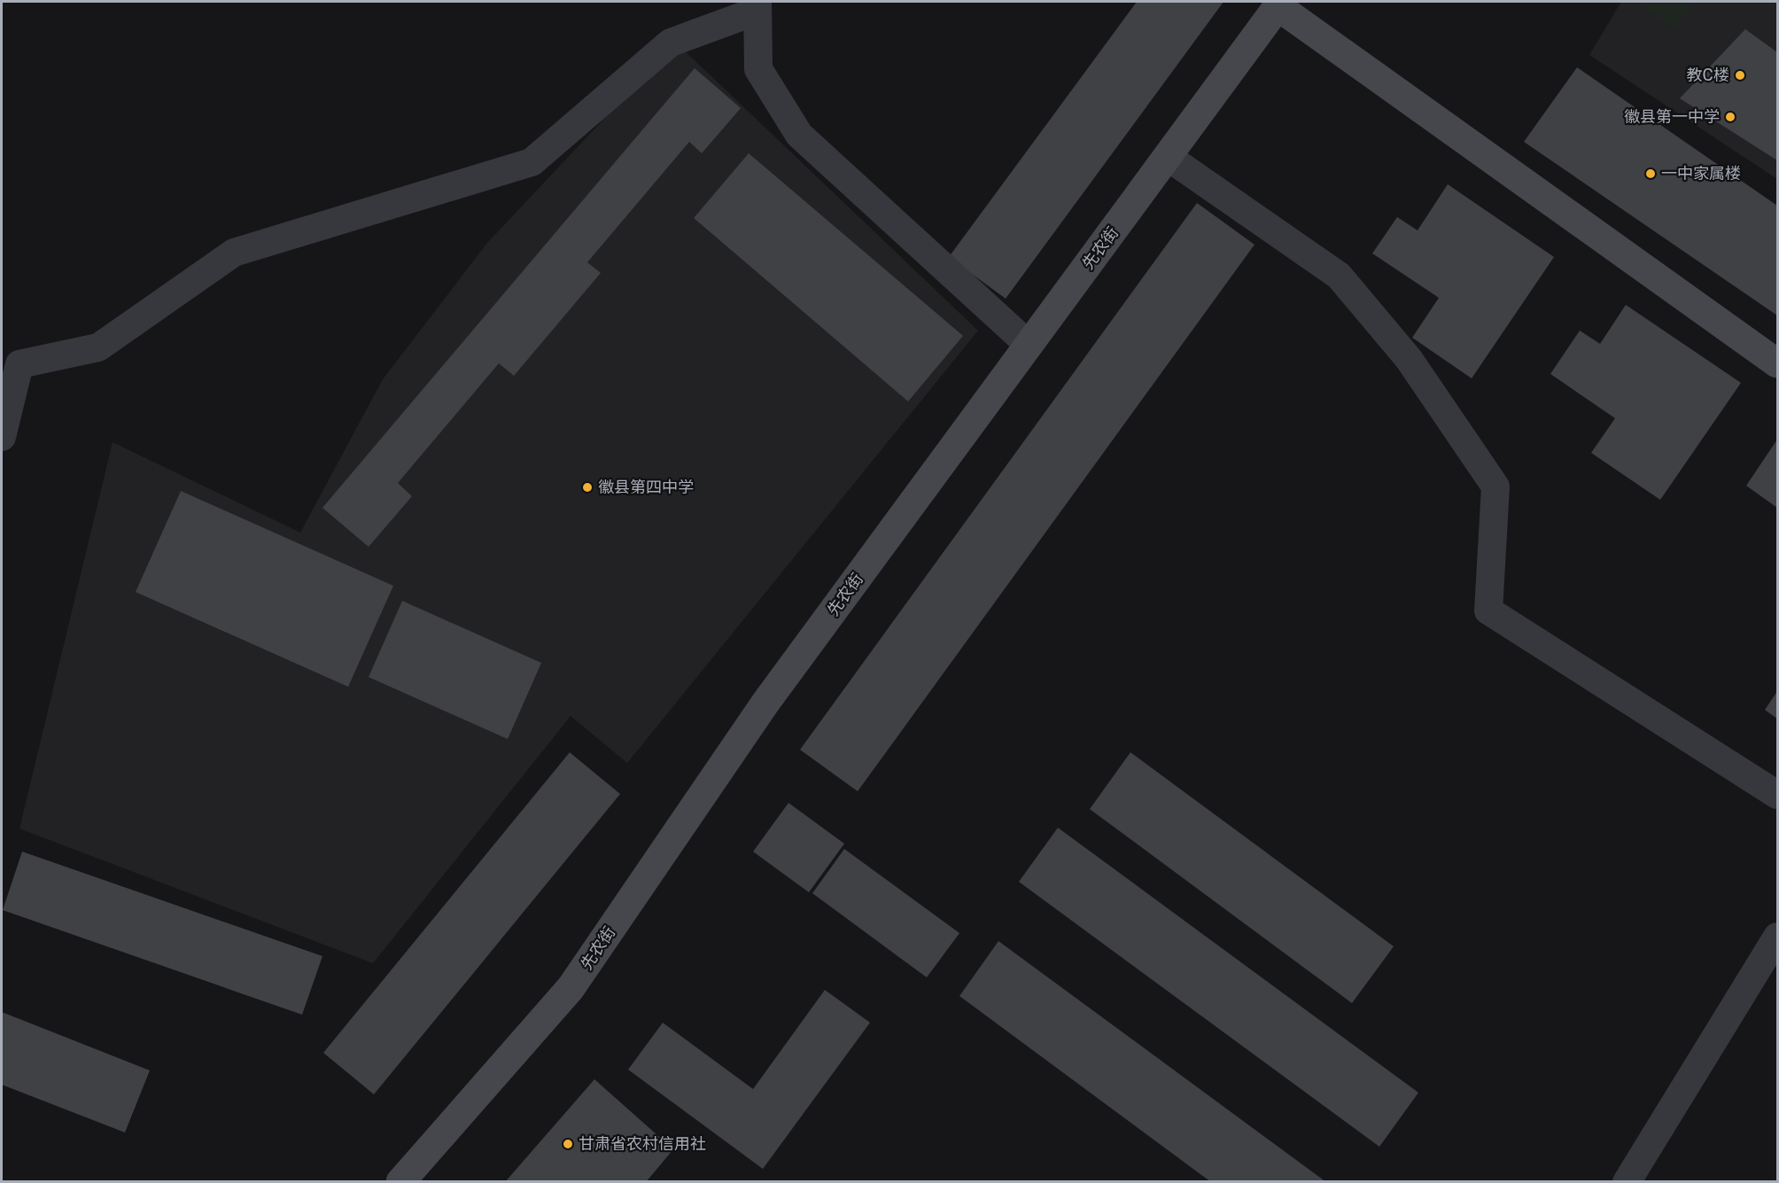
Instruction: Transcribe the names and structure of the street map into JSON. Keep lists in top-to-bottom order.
{
  "streets": {
    "main road": ["先农街"]
  },
  "places": [
    "教C楼",
    "徽县第一中学",
    "一中家属楼",
    "徽县第四中学",
    "甘肃省农村信用社"
  ]
}
